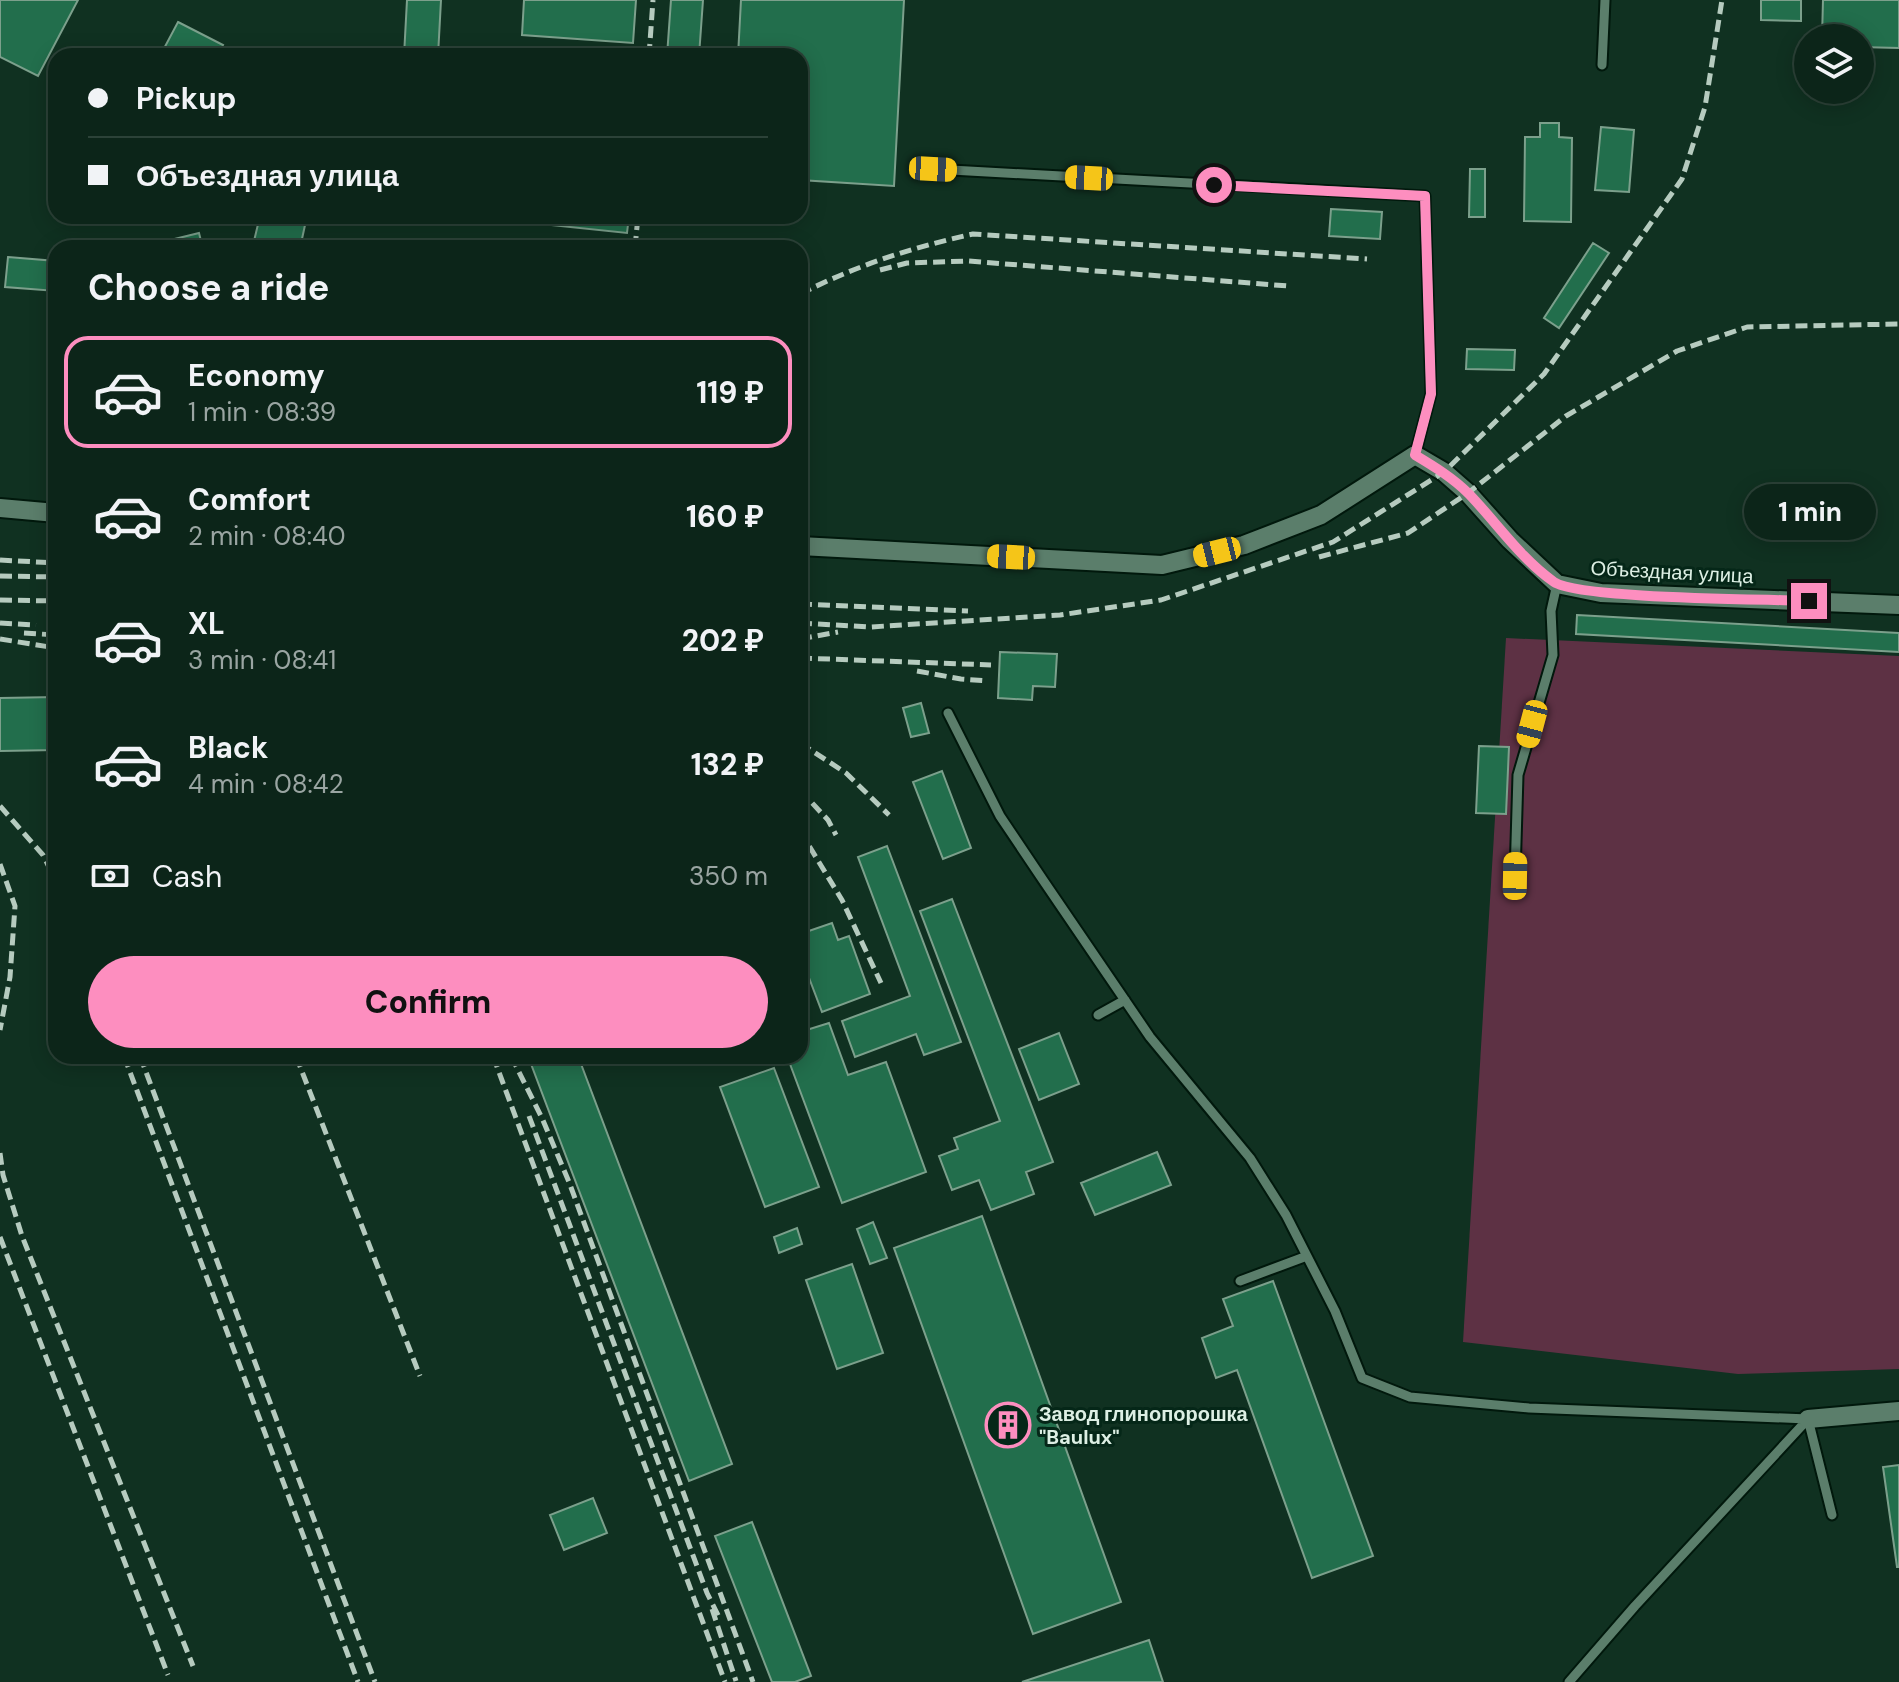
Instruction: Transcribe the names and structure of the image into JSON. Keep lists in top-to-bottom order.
{
  "streets": {
    "street": ["Объездная улица"]
  },
  "places": {
    "building": ["Завод глинопорошка \"Baulux\""]
  },
  "page": {
    "banner": ["Pickup", "Объездная улица"],
    "heading": "Choose a ride",
    "list": [
      {
        "name": "Economy",
        "note": "1 min · 08:39",
        "value": "119 ₽"
      },
      {
        "name": "Comfort",
        "note": "2 min · 08:40",
        "value": "160 ₽"
      },
      {
        "name": "XL",
        "note": "3 min · 08:41",
        "value": "202 ₽"
      },
      {
        "name": "Black",
        "note": "4 min · 08:42",
        "value": "132 ₽"
      }
    ],
    "bubble": "1 min",
    "pay": ["Cash", "350 m"],
    "buttons": "Confirm"
  }
}
